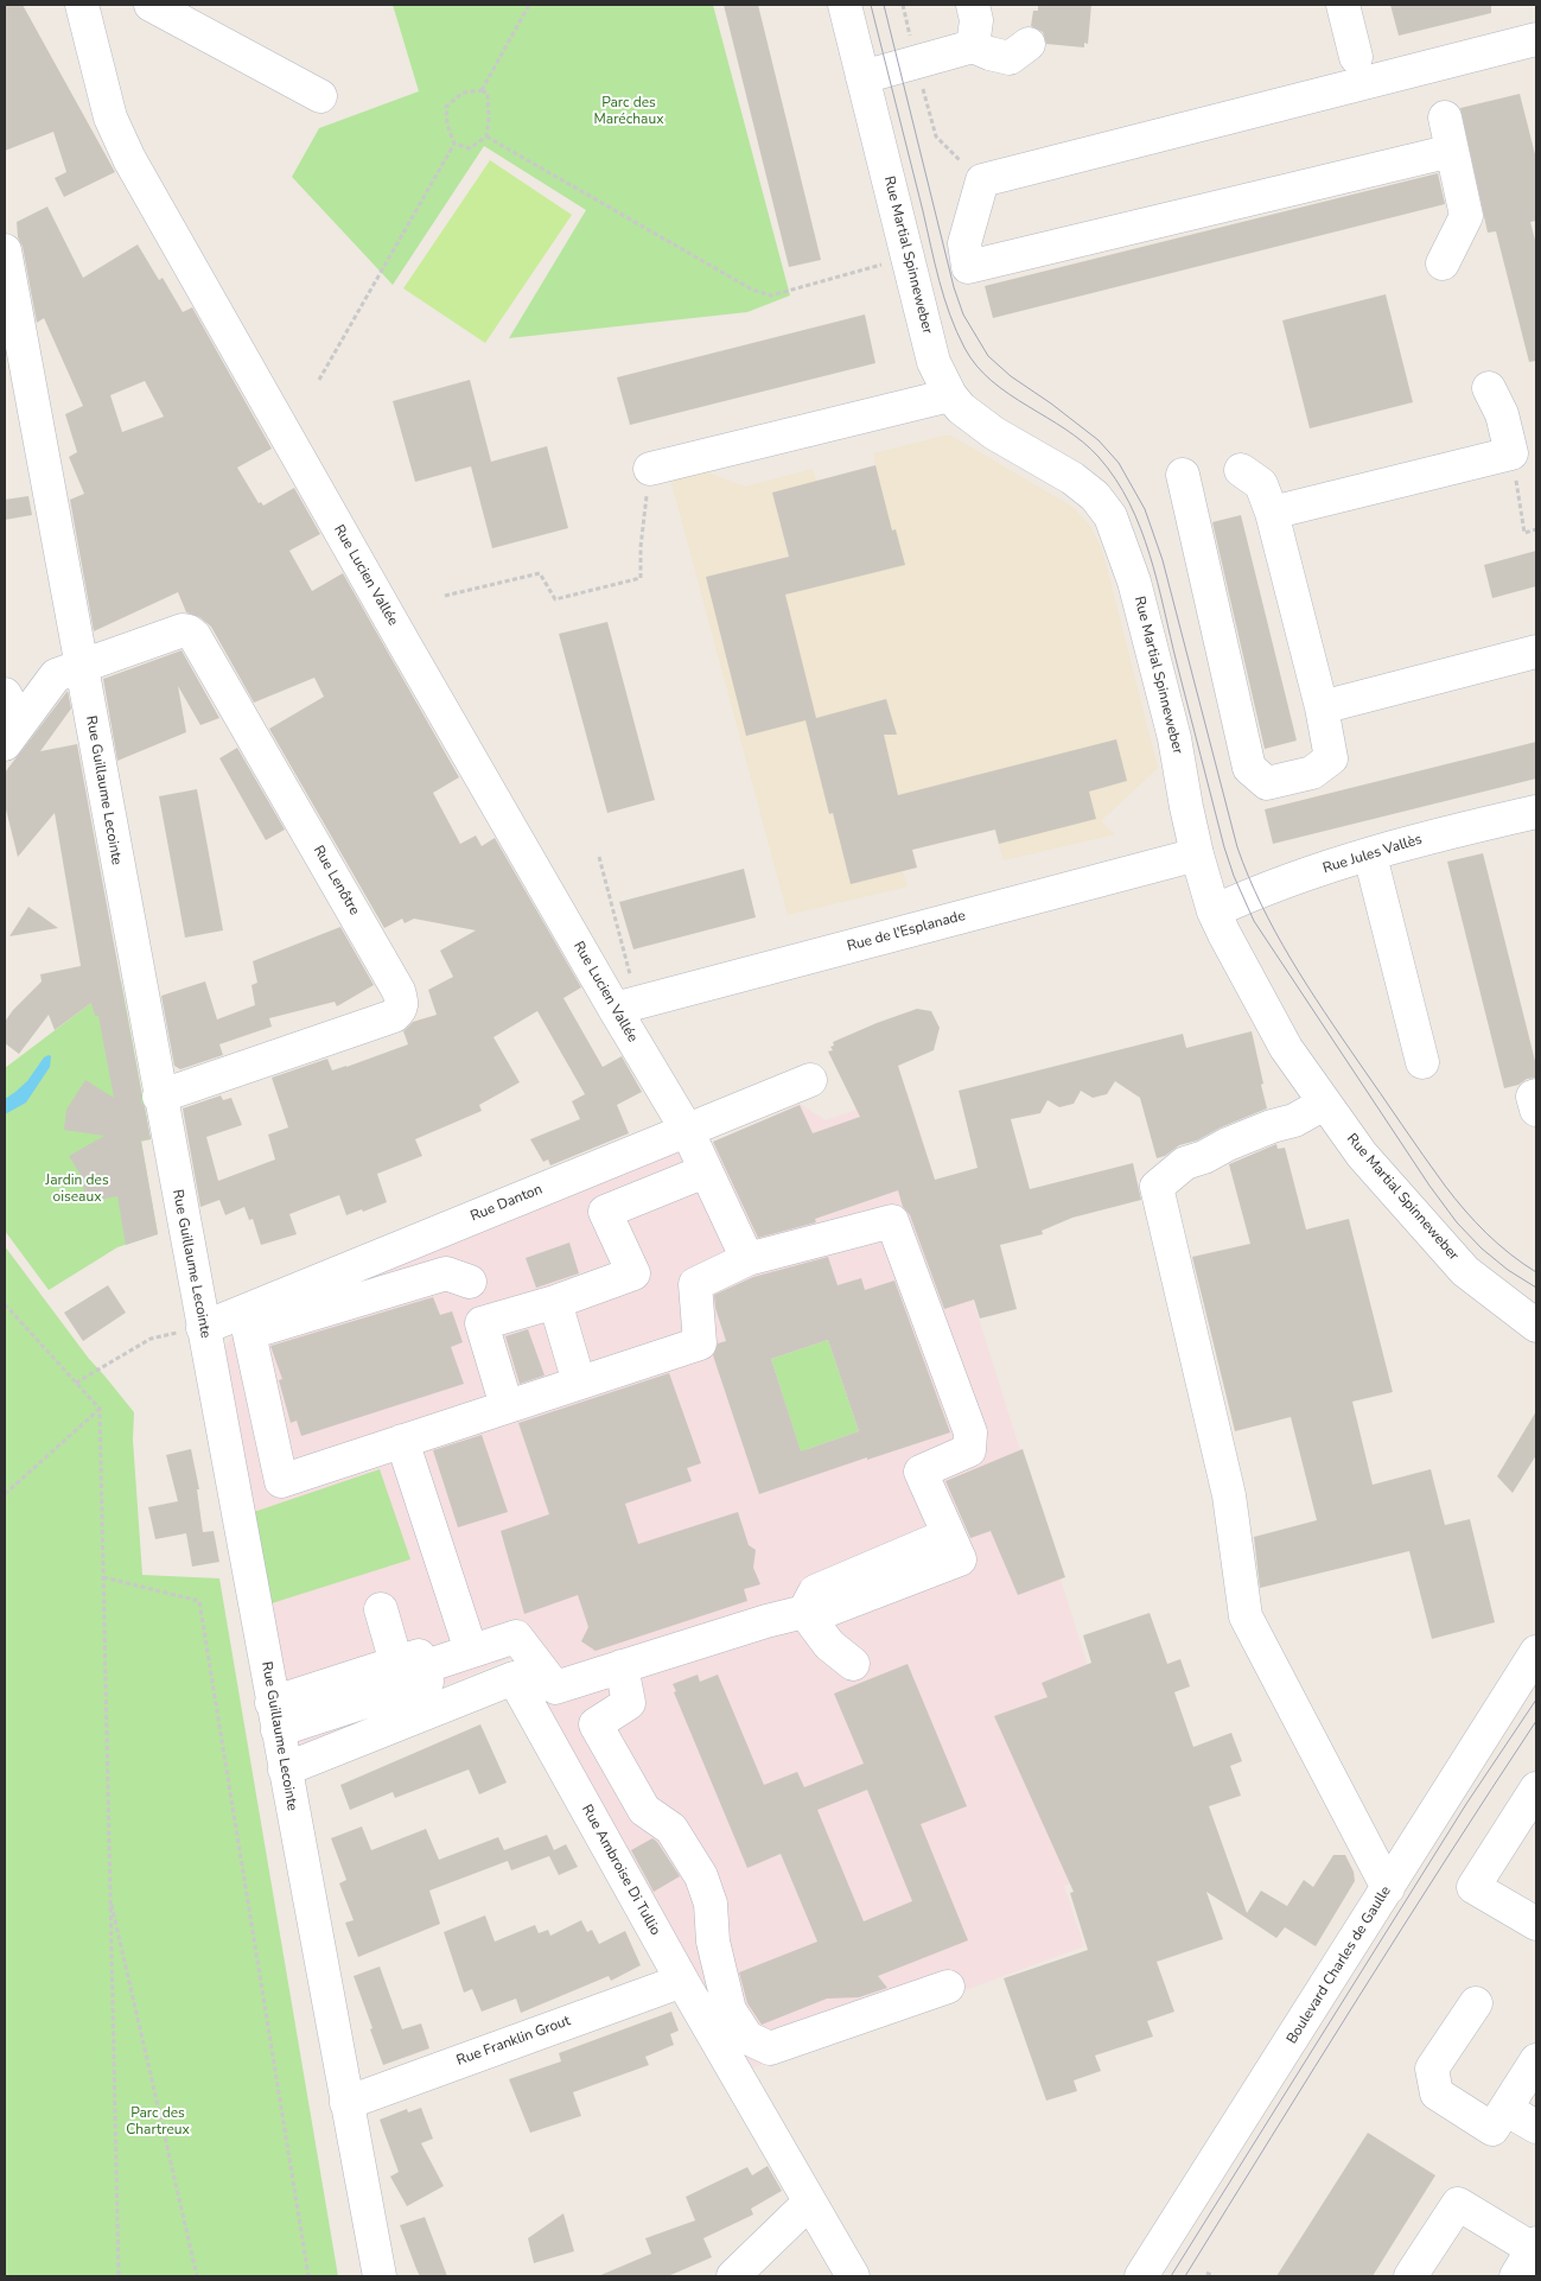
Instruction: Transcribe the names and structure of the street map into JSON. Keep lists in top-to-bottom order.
{
  "streets": {
    "street": [
      "Rue Martial Spinneweber",
      "Rue Lucien Vallée",
      "Rue Guillaume Lecointe",
      "Rue Jules Vallès",
      "Rue Lenôtre",
      "Rue de l'Esplanade",
      "Rue Danton",
      "Rue Ambroise Di Tullio",
      "Boulevard Charles de Gaulle",
      "Rue Franklin Grout"
    ]
  },
  "crossings": [
    ["Rue Martial Spinneweber", "Rue Jules Vallès"],
    ["Rue Martial Spinneweber", "Rue de l'Esplanade"],
    ["Rue Lucien Vallée", "Rue de l'Esplanade"],
    ["Rue Lucien Vallée", "Rue Danton"],
    ["Rue Guillaume Lecointe", "Rue Lenôtre"],
    ["Rue Guillaume Lecointe", "Rue Danton"],
    ["Rue Guillaume Lecointe", "Rue Ambroise Di Tullio"],
    ["Rue Guillaume Lecointe", "Rue Franklin Grout"],
    ["Rue Ambroise Di Tullio", "Rue Franklin Grout"]
  ],
  "parks": ["Parc des Maréchaux", "Jardin des oiseaux", "Parc des Chartreux"]
}
